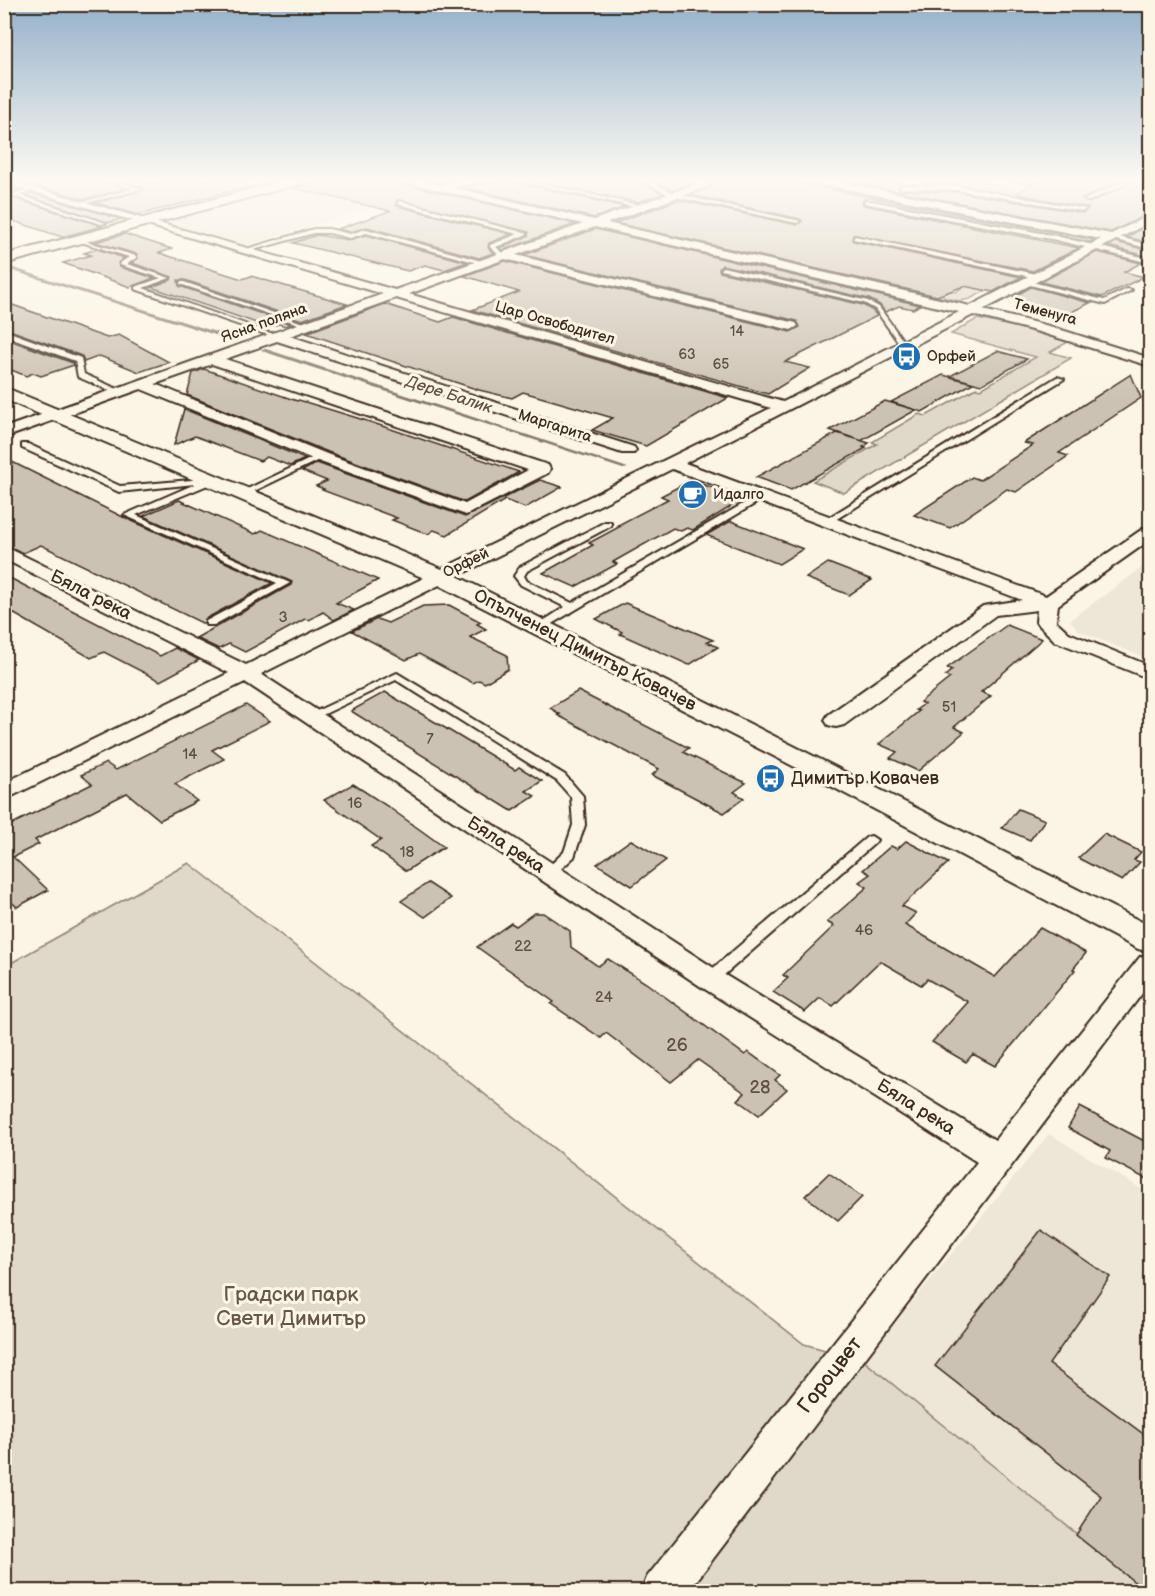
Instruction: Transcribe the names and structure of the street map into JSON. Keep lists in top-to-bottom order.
{
  "streets": {
    "street": [
      "Теменуга",
      "Ясна поляна",
      "Цар Освободител",
      "Маргарита",
      "Орфей",
      "Бяла река",
      "Опълченец Димитър Ковачев",
      "Гороцвет"
    ]
  },
  "crossings": [
    ["Теменуга", "Орфей"],
    ["Ясна поляна", "Цар Освободител"],
    ["Ясна поляна", "Маргарита"],
    ["Ясна поляна", "Опълченец Димитър Ковачев"],
    ["Цар Освободител", "Орфей"],
    ["Орфей", "Бяла река"],
    ["Орфей", "Опълченец Димитър Ковачев"],
    ["Бяла река", "Гороцвет"]
  ],
  "water": ["Дере Балик"],
  "parks": ["Градски парк Свети Димитър"],
  "places": {
    "bus stop": ["Орфей", "Димитър Ковачев"],
    "cafe": ["Идалго"]
  },
  "house_numbers": [
    "14",
    "63",
    "65",
    "3",
    "51",
    "7",
    "14",
    "16",
    "18",
    "46",
    "22",
    "24",
    "26",
    "28"
  ]
}
